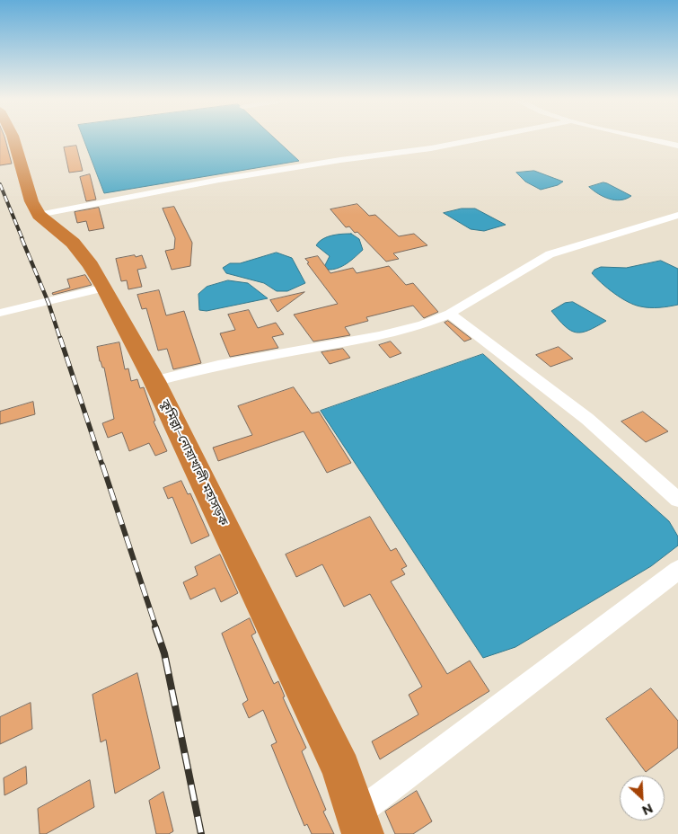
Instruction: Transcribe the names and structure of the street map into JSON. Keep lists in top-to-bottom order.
{
  "streets": {
    "highway": ["কুমিল্লা–নোয়াখালী মহাসড়ক"]
  },
  "north": "bottom right"
}
